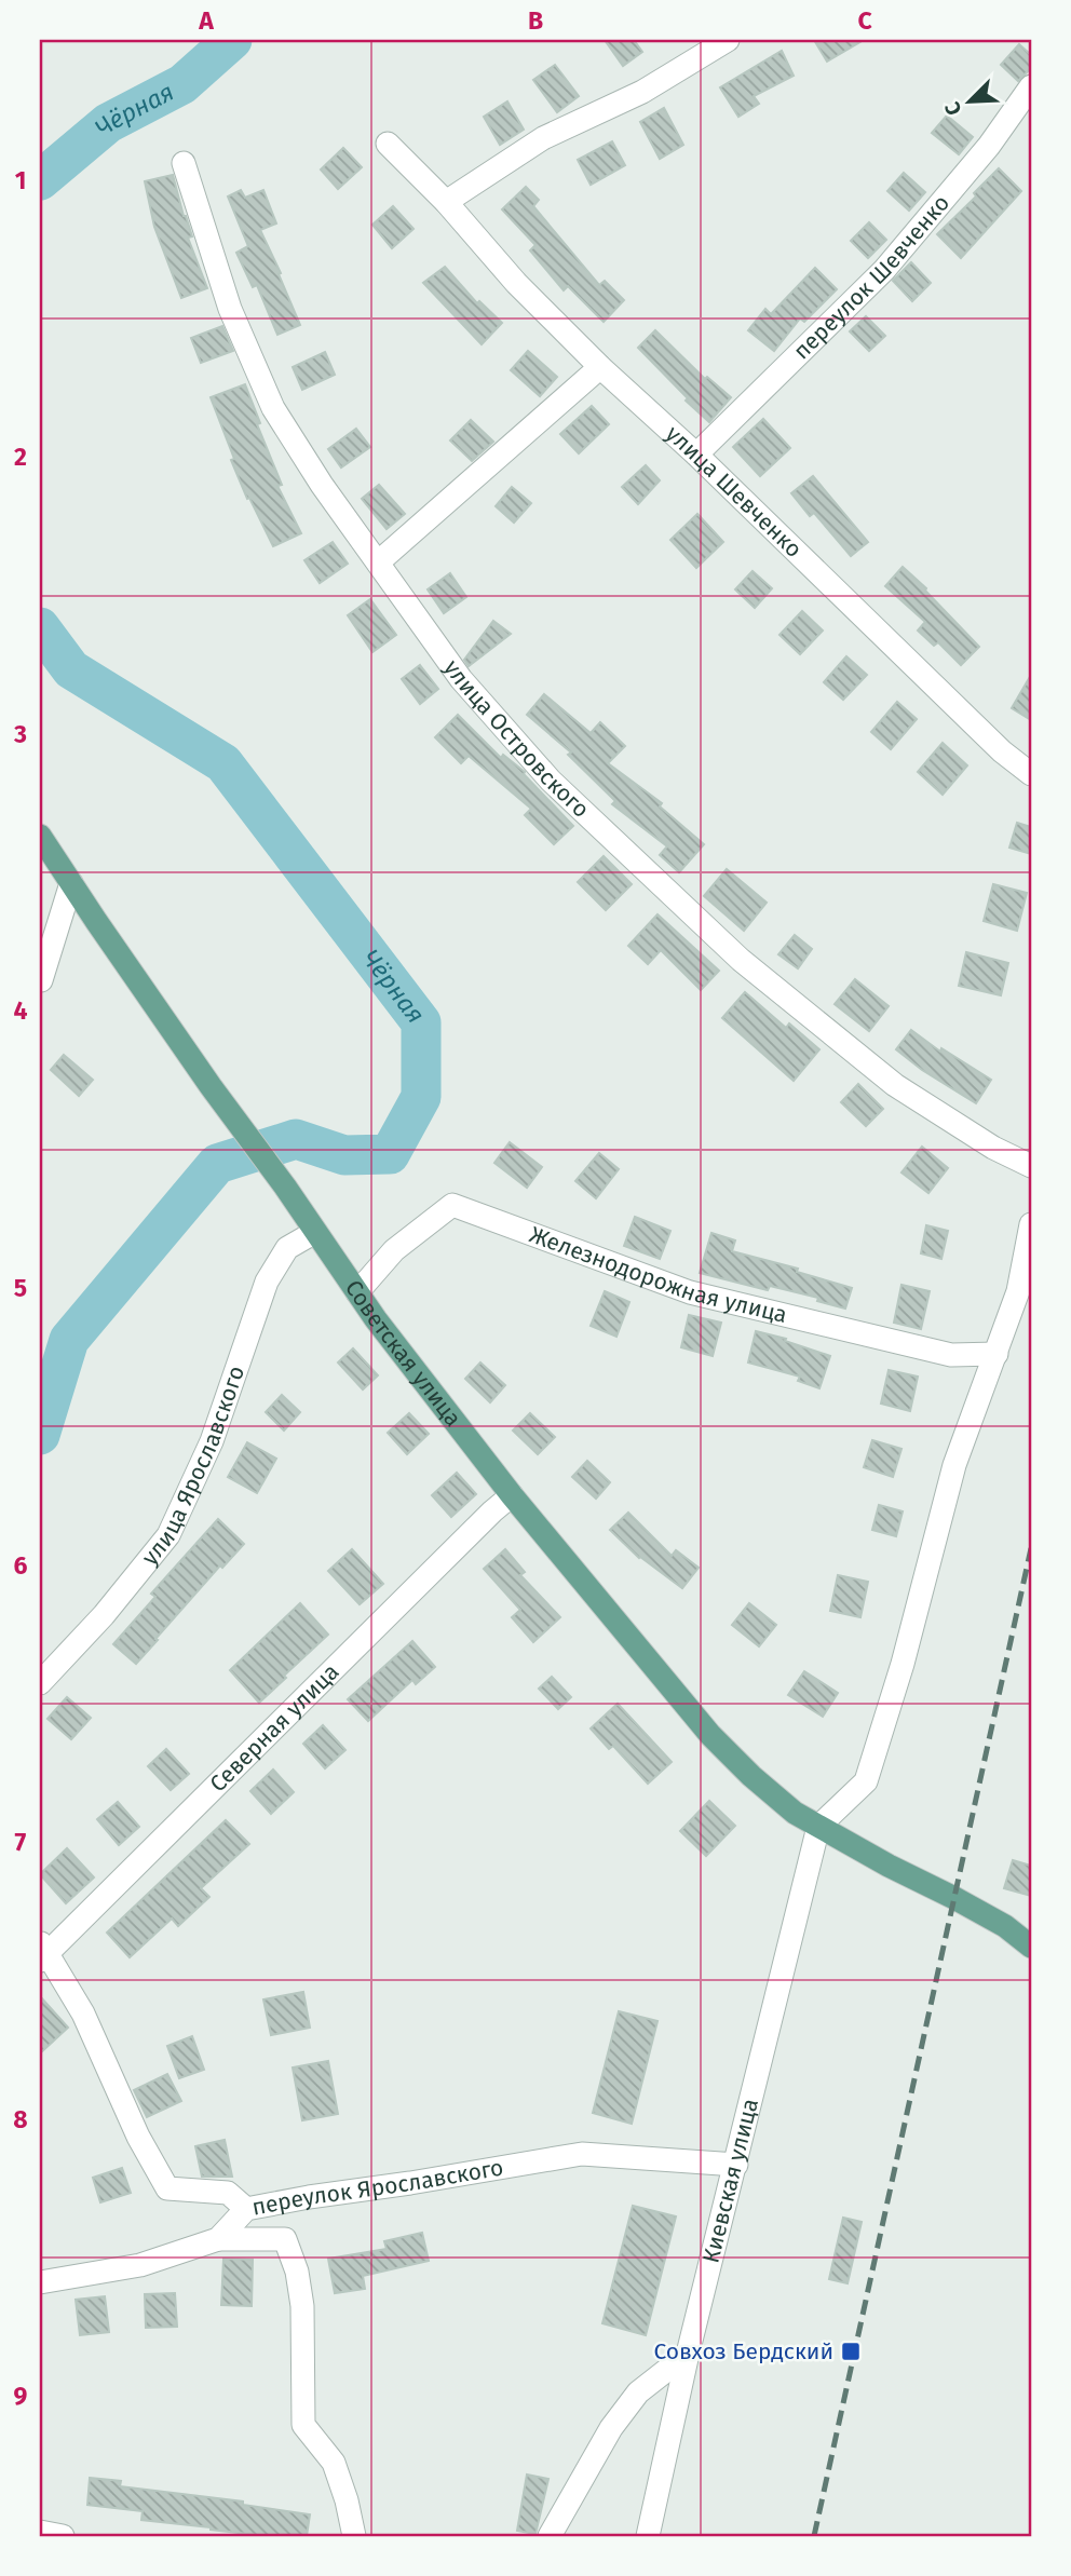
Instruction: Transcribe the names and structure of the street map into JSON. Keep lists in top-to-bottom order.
{
  "streets": {
    "main road": ["Советская улица"],
    "street": [
      "переулок Шевченко",
      "улица Шевченко",
      "улица Островского",
      "Железнодорожная улица",
      "улица Ярославского",
      "Северная улица",
      "Киевская улица",
      "переулок Ярославского"
    ]
  },
  "crossings": [
    ["переулок Шевченко", "улица Шевченко"],
    ["Железнодорожная улица", "Советская улица"],
    ["Советская улица", "улица Ярославского"],
    ["Советская улица", "Северная улица"],
    ["Советская улица", "Киевская улица"],
    ["Киевская улица", "переулок Ярославского"]
  ],
  "water": ["Чёрная"],
  "places": {
    "transit": ["Совхоз Бердский"]
  },
  "north": "bottom left",
  "grid": {
    "columns": ["A", "B", "C"],
    "rows": [
      "1",
      "2",
      "3",
      "4",
      "5",
      "6",
      "7",
      "8",
      "9"
    ]
  }
}
